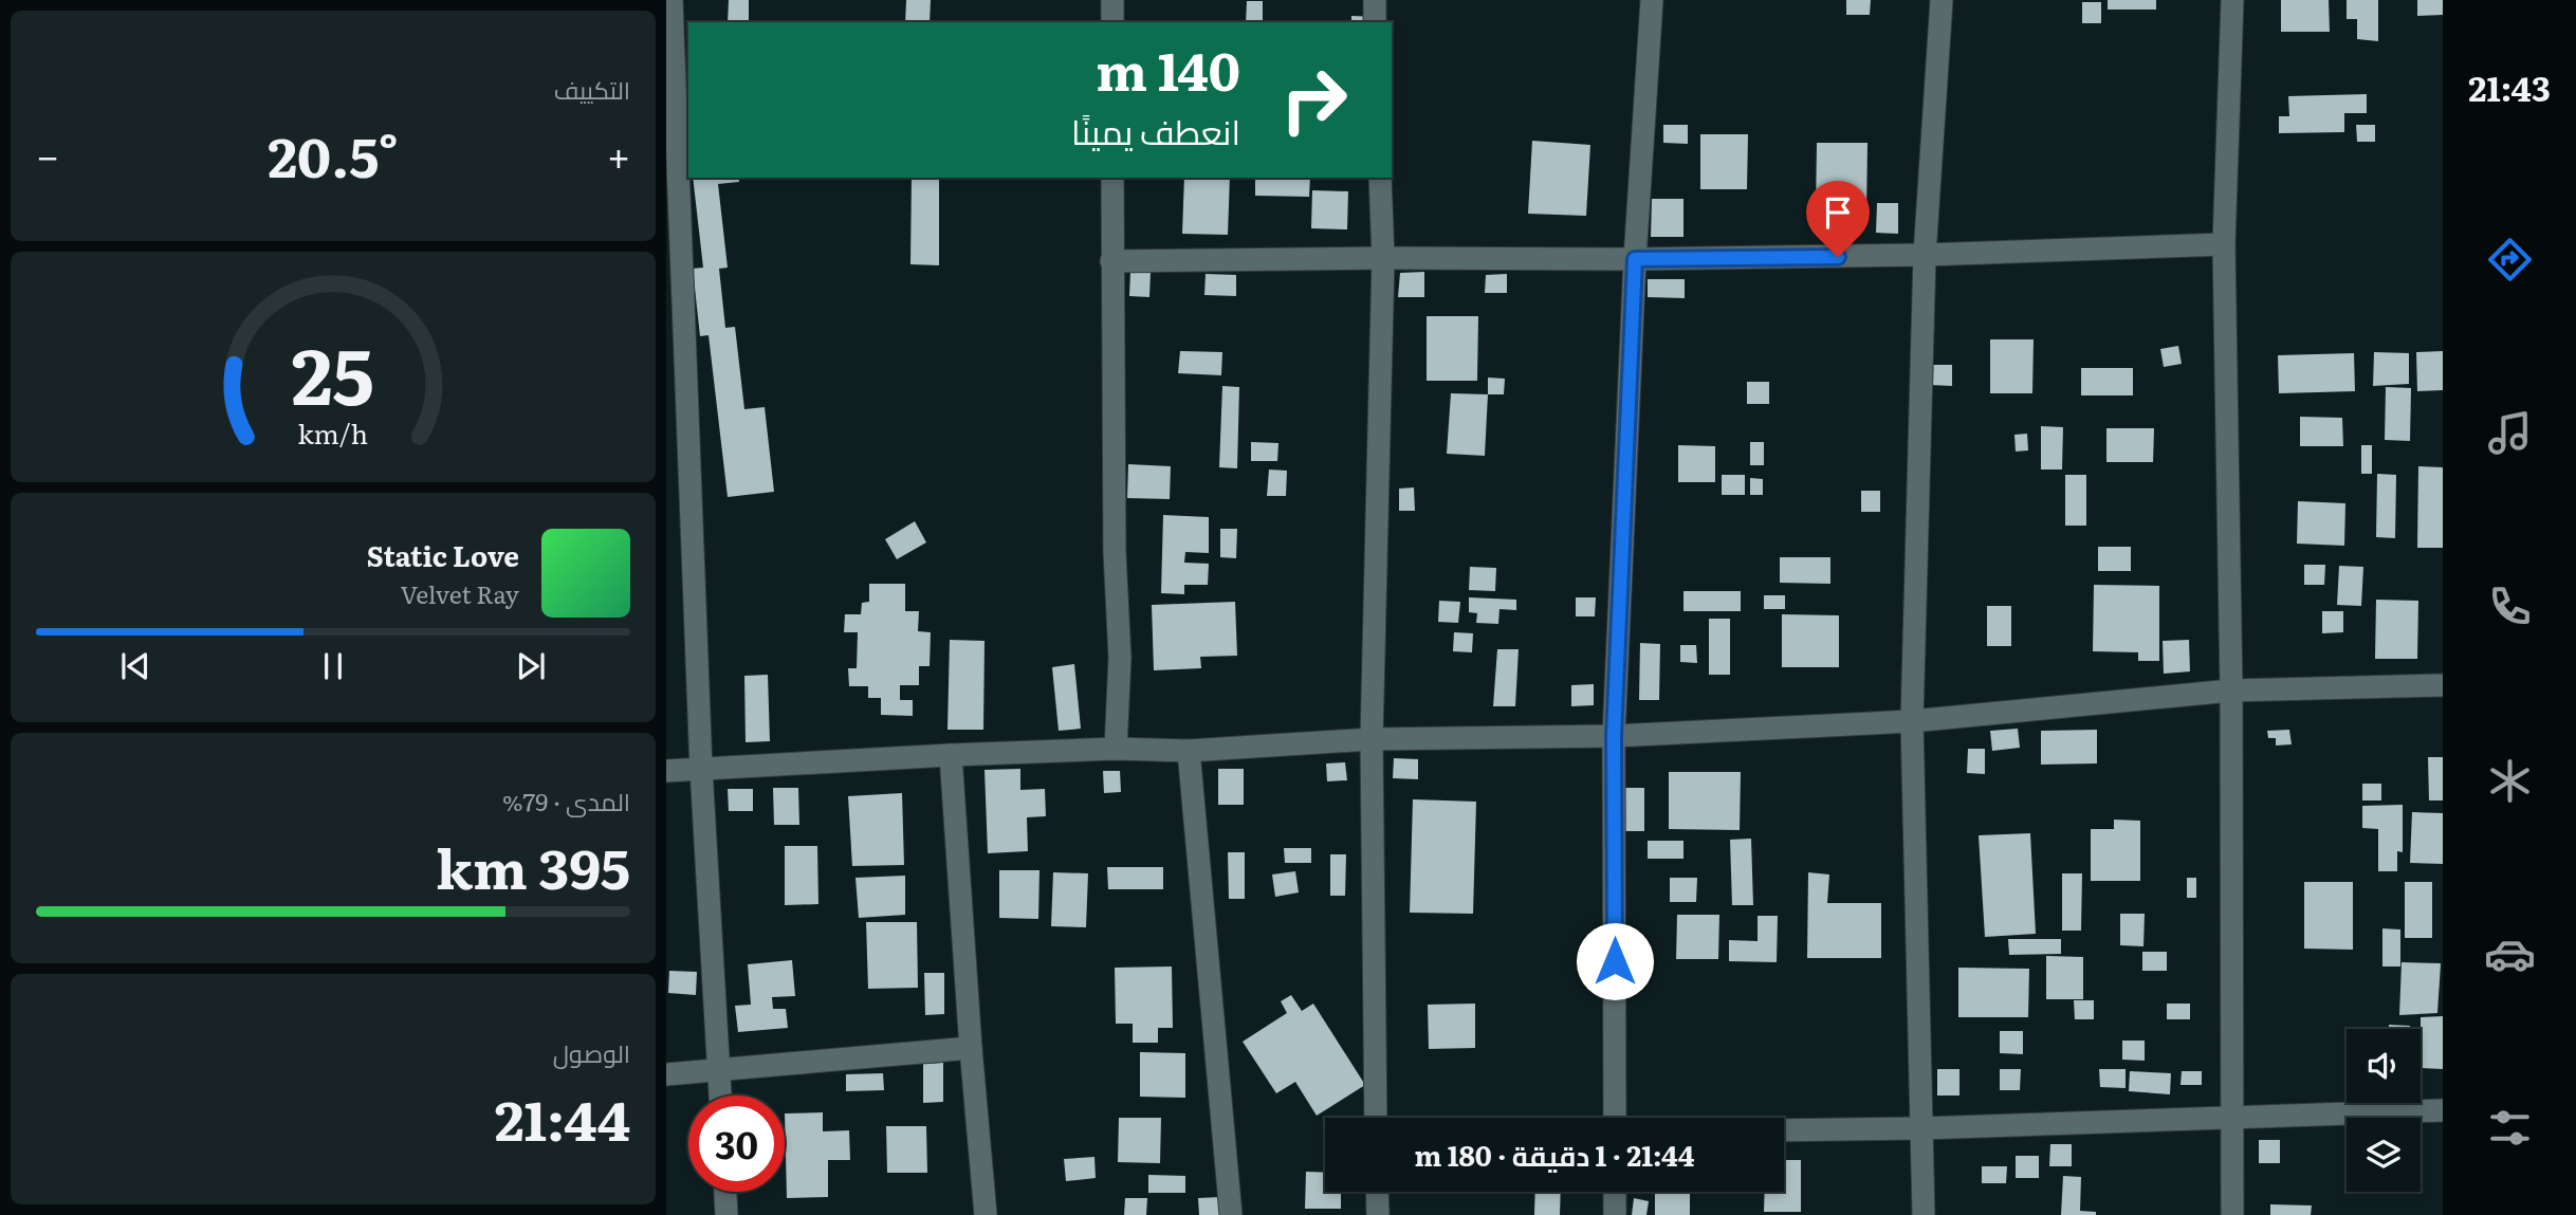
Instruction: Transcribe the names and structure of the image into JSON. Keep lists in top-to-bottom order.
{
  "page": {
    "tabs": "21:43",
    "tile": [
      "التكييف",
      ["المدى · 79%", "395 km"],
      ["الوصول", "21:44"]
    ],
    "turn": ["140 m", "انعطف يمينًا"],
    "heat": ["−", "20.5°", "+"],
    "song": ["Static Love", "Velvet Ray"],
    "limit": "30",
    "trip": "21:44 · 1 دقيقة · 180 m",
    "gauge": ["25", "km/h"]
  }
}
